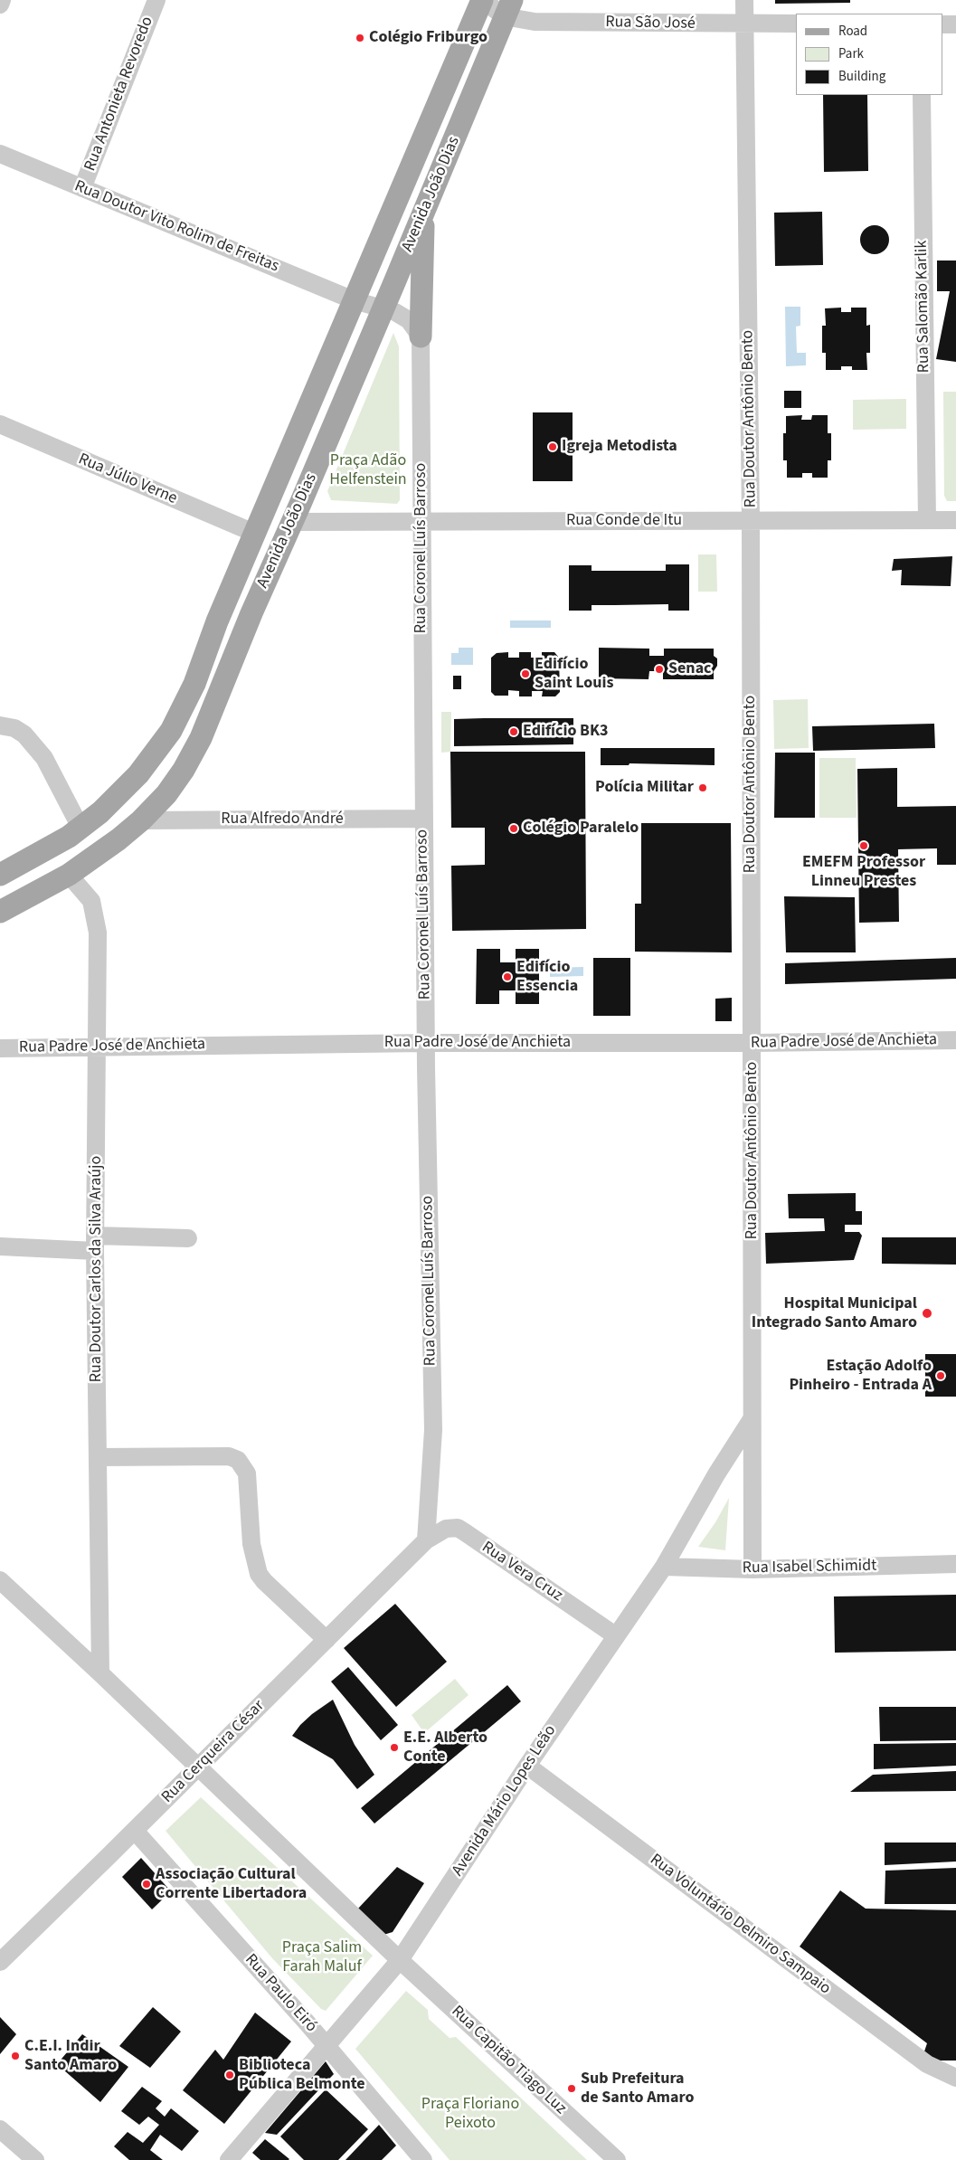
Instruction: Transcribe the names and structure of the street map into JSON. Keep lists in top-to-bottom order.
{
  "streets": {
    "main road": ["Avenida João Dias"],
    "street": [
      "Rua São José",
      "Rua Antonieta Revoredo",
      "Rua Doutor Vito Rolim de Freitas",
      "Rua Salomão Karlik",
      "Rua Doutor Antônio Bento",
      "Rua Júlio Verne",
      "Rua Conde de Itu",
      "Rua Coronel Luís Barroso",
      "Rua Alfredo André",
      "Rua Padre José de Anchieta",
      "Rua Doutor Carlos da Silva Araújo",
      "Rua Isabel Schimidt",
      "Rua Vera Cruz",
      "Rua Cerqueira César",
      "Avenida Mário Lopes Leão",
      "Rua Voluntário Delmiro Sampaio",
      "Rua Paulo Eiró",
      "Rua Capitão Tiago Luz"
    ]
  },
  "crossings": [
    ["Rua São José", "Avenida João Dias"],
    ["Rua São José", "Rua Doutor Antônio Bento"],
    ["Rua Antonieta Revoredo", "Rua Doutor Vito Rolim de Freitas"],
    ["Avenida João Dias", "Rua Doutor Vito Rolim de Freitas"],
    ["Avenida João Dias", "Rua Júlio Verne"],
    ["Avenida João Dias", "Rua Conde de Itu"],
    ["Avenida João Dias", "Rua Alfredo André"],
    ["Avenida João Dias", "Rua Doutor Carlos da Silva Araújo"],
    ["Rua Salomão Karlik", "Rua Conde de Itu"],
    ["Rua Doutor Antônio Bento", "Rua Conde de Itu"],
    ["Rua Doutor Antônio Bento", "Rua Padre José de Anchieta"],
    ["Rua Doutor Antônio Bento", "Rua Isabel Schimidt"],
    ["Rua Doutor Antônio Bento", "Avenida Mário Lopes Leão"],
    ["Rua Conde de Itu", "Rua Coronel Luís Barroso"],
    ["Rua Coronel Luís Barroso", "Rua Alfredo André"],
    ["Rua Coronel Luís Barroso", "Rua Padre José de Anchieta"],
    ["Rua Coronel Luís Barroso", "Rua Vera Cruz"],
    ["Rua Coronel Luís Barroso", "Rua Cerqueira César"],
    ["Rua Padre José de Anchieta", "Rua Doutor Carlos da Silva Araújo"],
    ["Rua Doutor Carlos da Silva Araújo", "Rua Capitão Tiago Luz"],
    ["Rua Isabel Schimidt", "Avenida Mário Lopes Leão"],
    ["Rua Vera Cruz", "Rua Cerqueira César"],
    ["Rua Vera Cruz", "Avenida Mário Lopes Leão"],
    ["Rua Cerqueira César", "Rua Paulo Eiró"],
    ["Rua Cerqueira César", "Rua Capitão Tiago Luz"],
    ["Avenida Mário Lopes Leão", "Rua Voluntário Delmiro Sampaio"],
    ["Avenida Mário Lopes Leão", "Rua Paulo Eiró"],
    ["Avenida Mário Lopes Leão", "Rua Capitão Tiago Luz"]
  ],
  "parks": ["Praça Adão Helfenstein", "Praça Salim Farah Maluf", "Praça Floriano Peixoto"],
  "places": [
    "Colégio Friburgo",
    "Igreja Metodista",
    "Senac",
    "Edifício Saint Louis",
    "Edifício BK3",
    "Polícia Militar",
    "Colégio Paralelo",
    "EMEFM Professor Linneu Prestes",
    "Edifício Essencia",
    "Hospital Municipal Integrado Santo Amaro",
    "Estação Adolfo Pinheiro - Entrada A",
    "E.E. Alberto Conte",
    "Associação Cultural Corrente Libertadora",
    "C.E.I. Indir Santo Amaro",
    "Biblioteca Pública Belmonte",
    "Sub Prefeitura de Santo Amaro"
  ],
  "legend": ["Road", "Park", "Building"]
}
